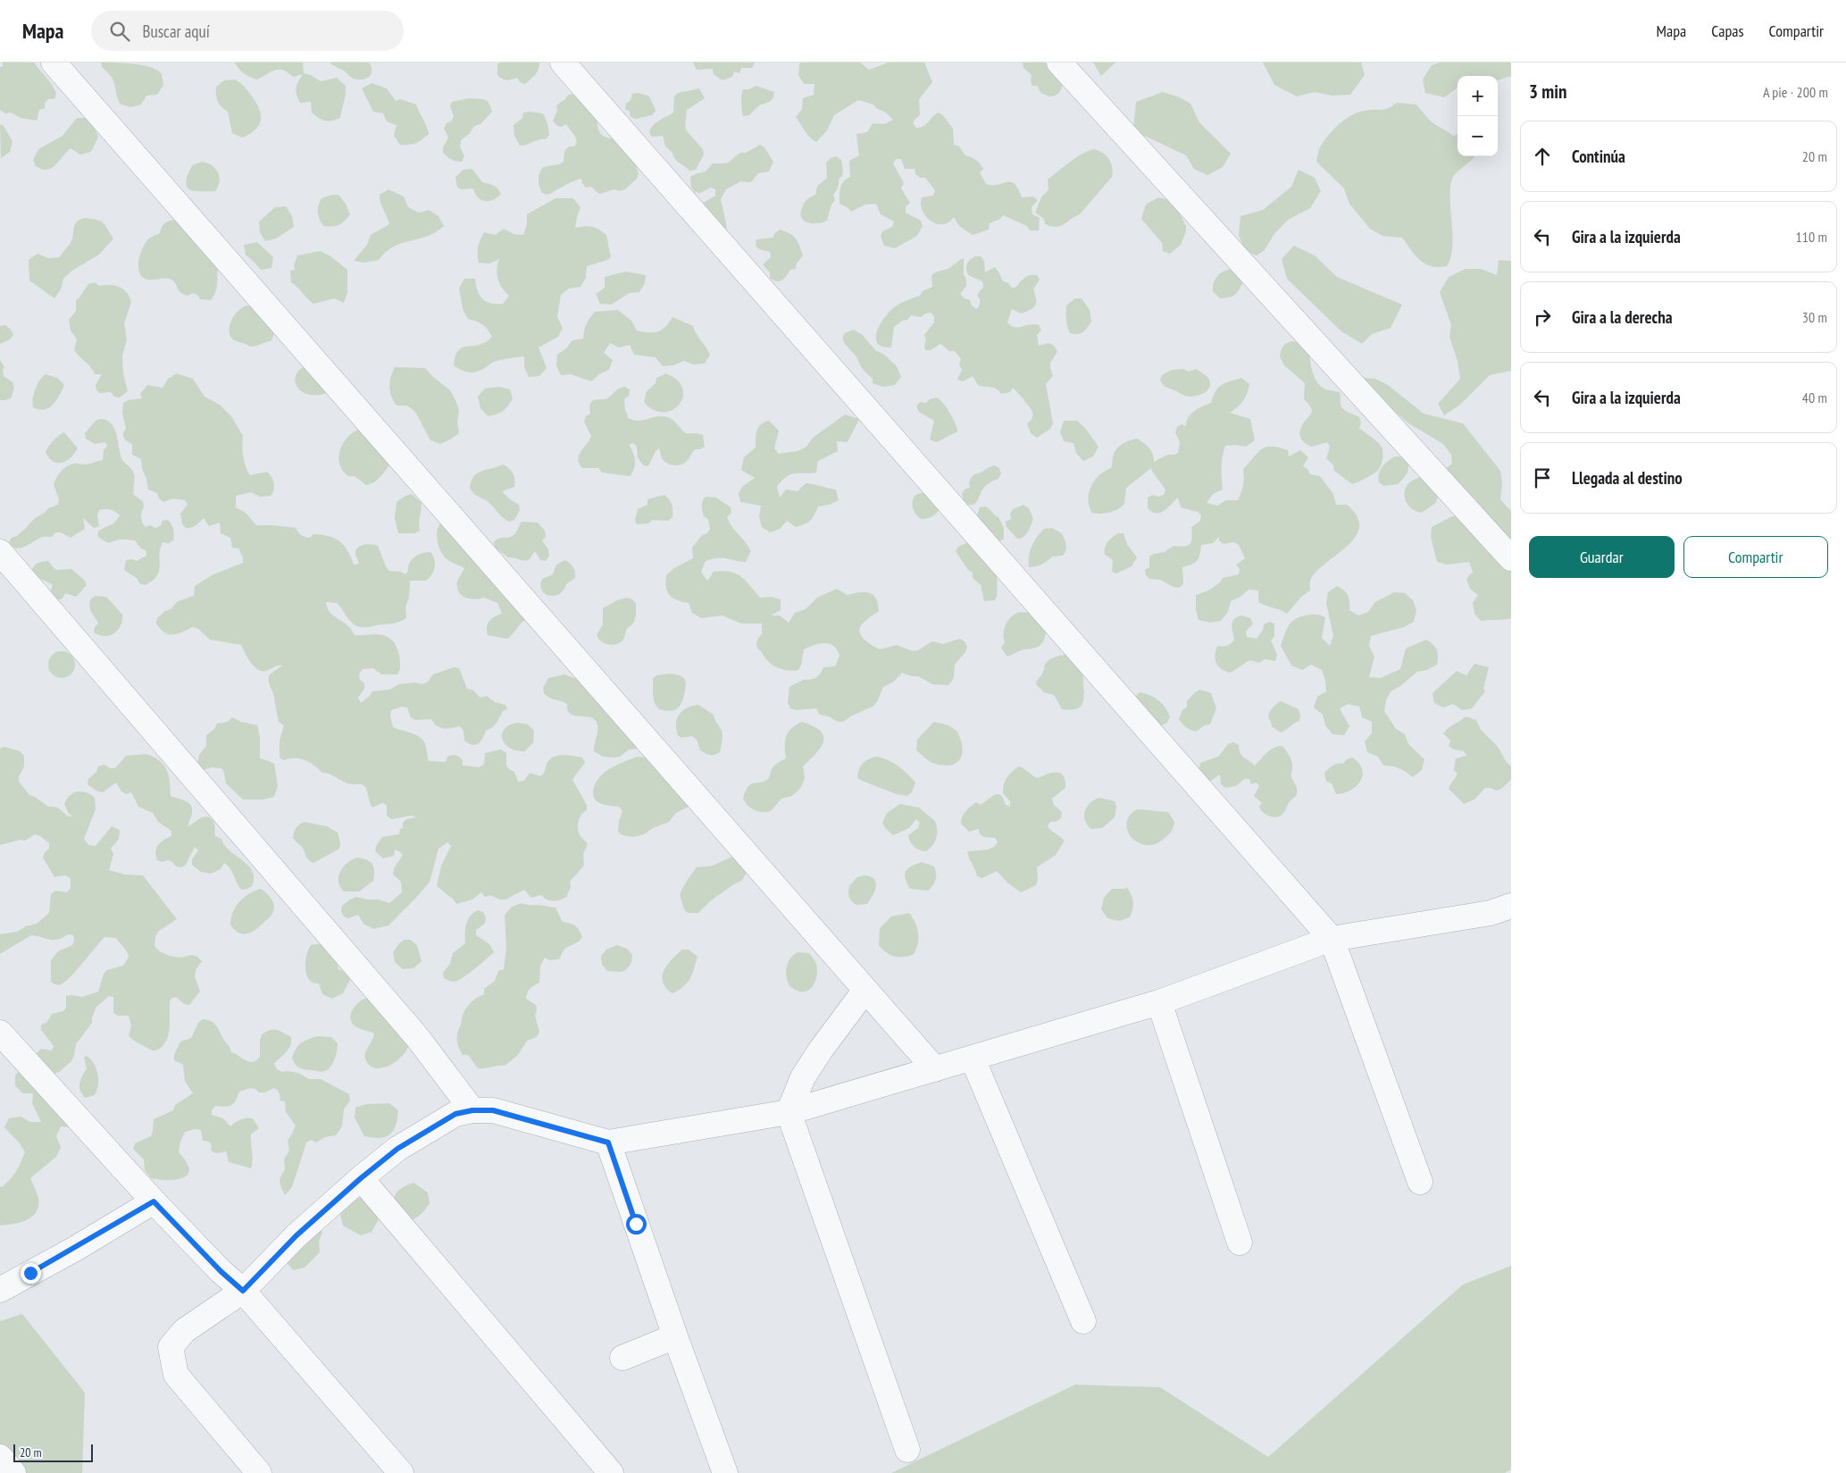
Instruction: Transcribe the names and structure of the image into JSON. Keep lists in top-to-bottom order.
{
  "scale_bar": "20 m",
  "page": {
    "header": "Mapa",
    "search": "Buscar aquí",
    "nav": ["Mapa", "Capas", "Compartir"],
    "heading": ["3 min", "A pie · 200 m"],
    "map_buttons": ["+", "−"],
    "list": [
      ["Continúa", "20 m"],
      ["Gira a la izquierda", "110 m"],
      ["Gira a la derecha", "30 m"],
      ["Gira a la izquierda", "40 m"],
      "Llegada al destino"
    ],
    "buttons": ["Guardar", "Compartir"],
    "scale": "20 m"
  }
}
